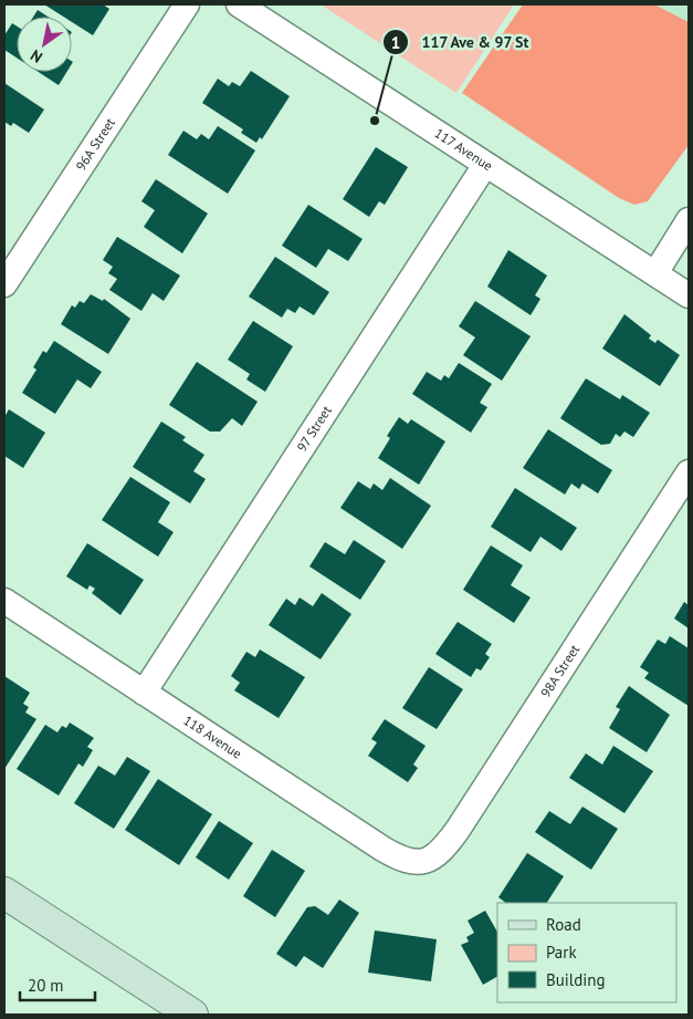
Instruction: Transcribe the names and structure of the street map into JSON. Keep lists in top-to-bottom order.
{
  "streets": {
    "street": [
      "96A Street",
      "117 Avenue",
      "97 Street",
      "98A Street",
      "118 Avenue"
    ]
  },
  "crossings": [
    ["117 Avenue", "97 Street"],
    ["97 Street", "118 Avenue"],
    ["98A Street", "118 Avenue"]
  ],
  "places": ["117 Ave & 97 St"],
  "legend": ["Road", "Park", "Building"],
  "scale_bar": "20 m",
  "north": "bottom left"
}
